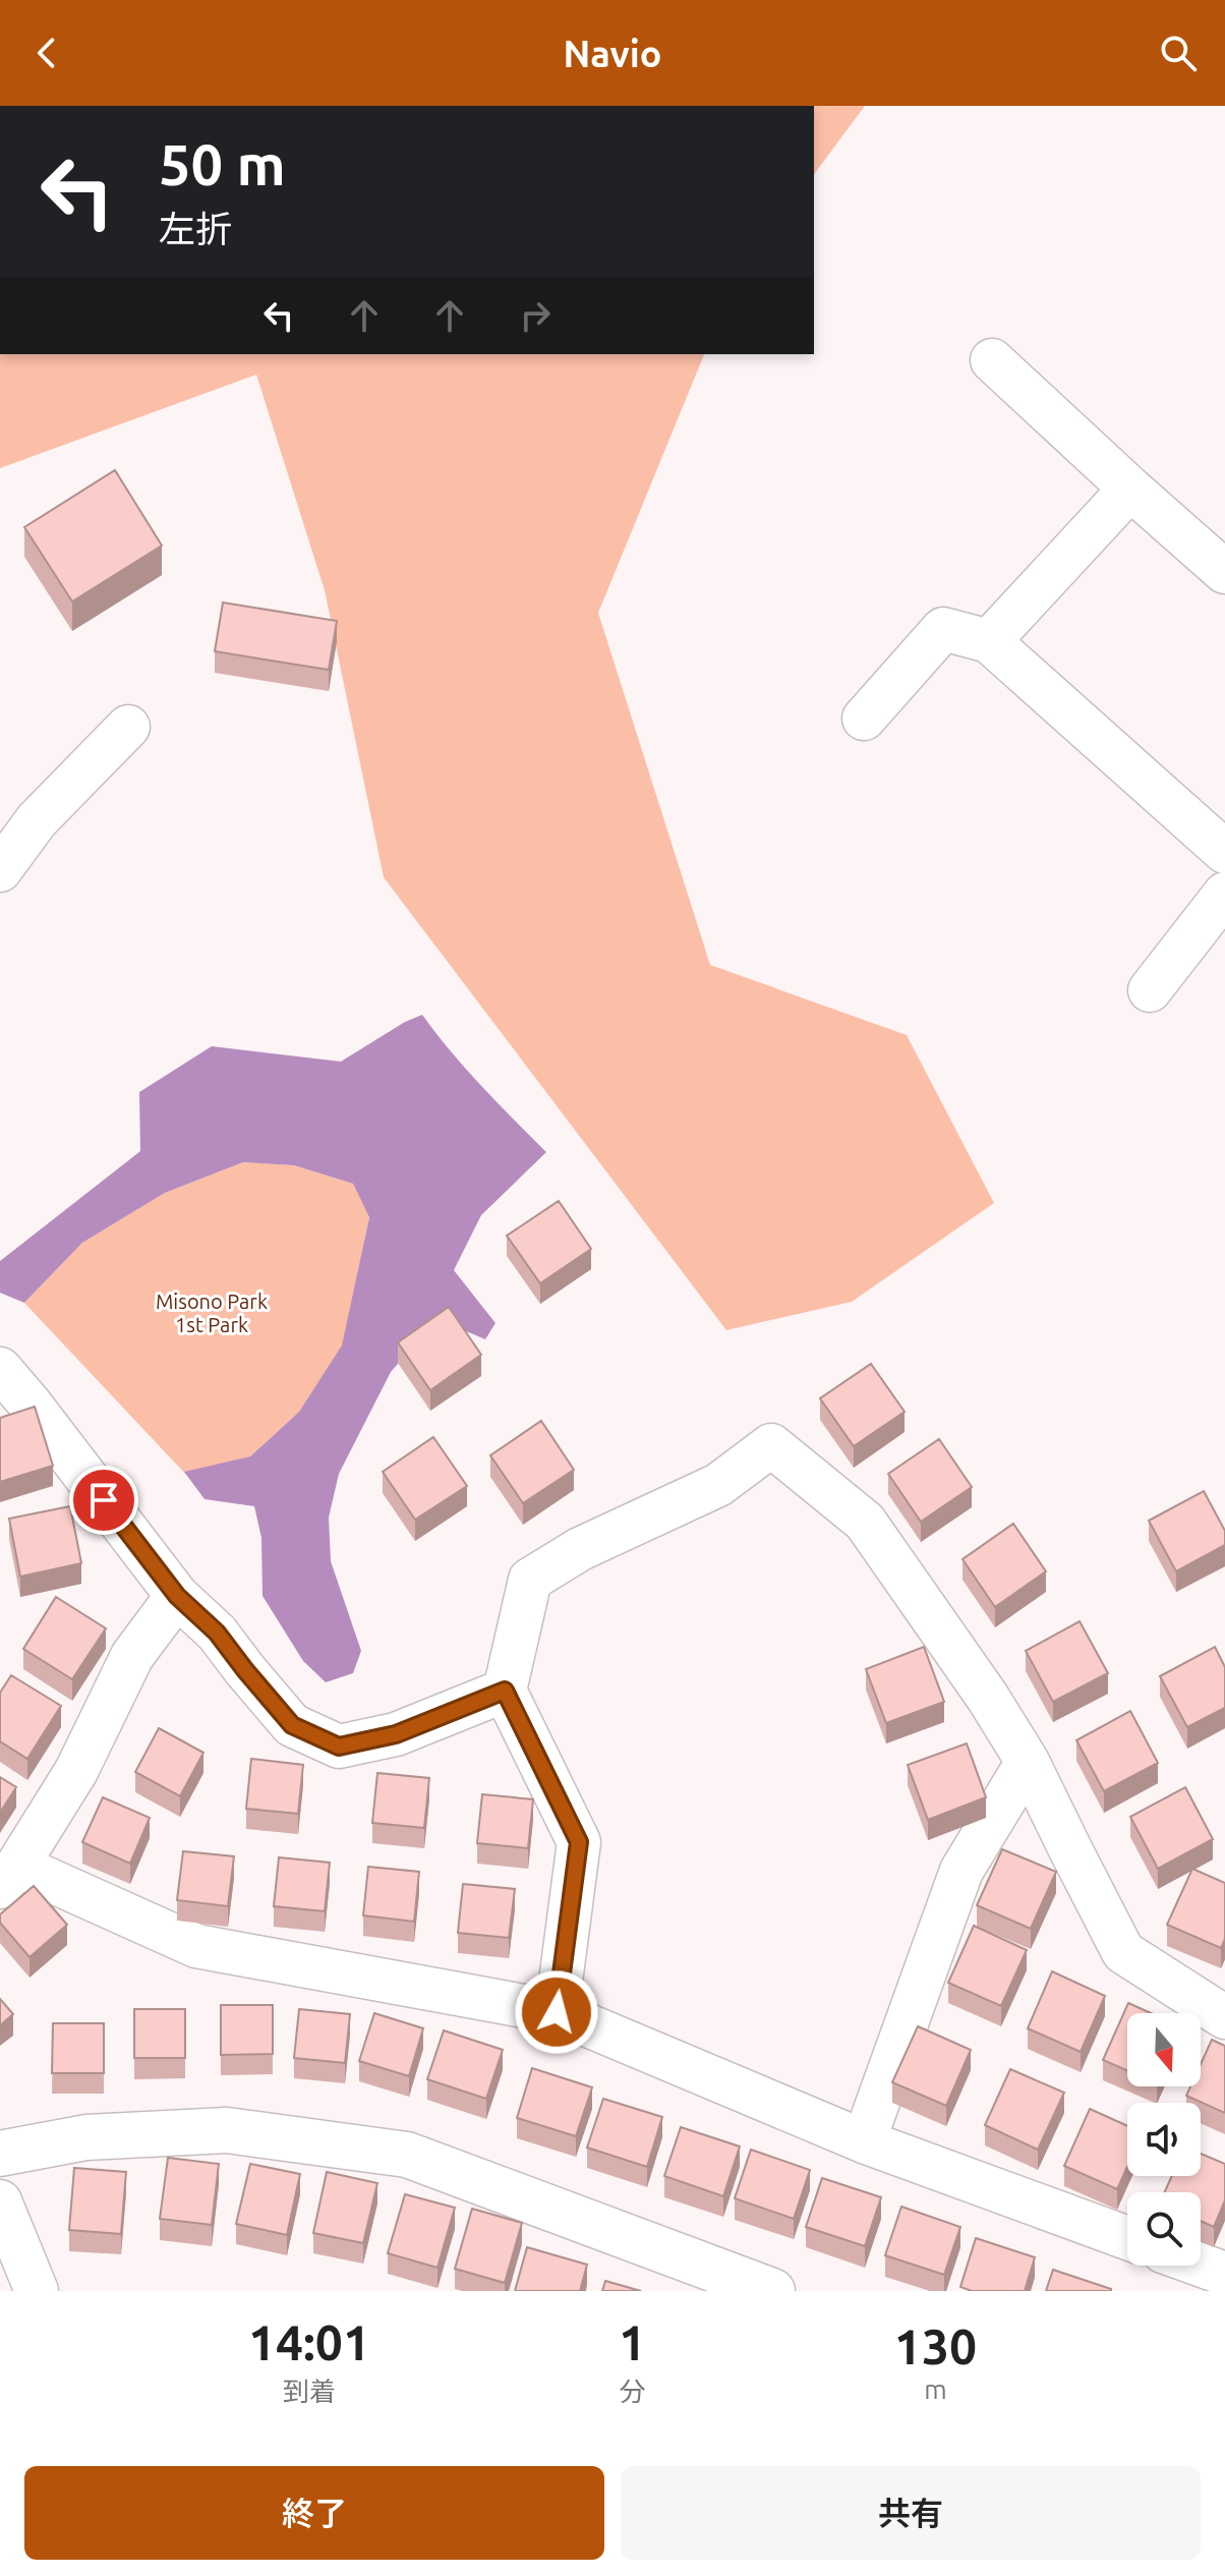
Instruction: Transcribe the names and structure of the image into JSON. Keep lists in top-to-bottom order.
{
  "parks": ["Misono Park 1st Park"],
  "north": "bottom",
  "page": {
    "header": "Navio",
    "turn": ["50 m", "左折"],
    "eta": [
      "14:01",
      "到着",
      "1",
      "分",
      "130",
      "m"
    ],
    "buttons": ["終了", "共有"]
  }
}
